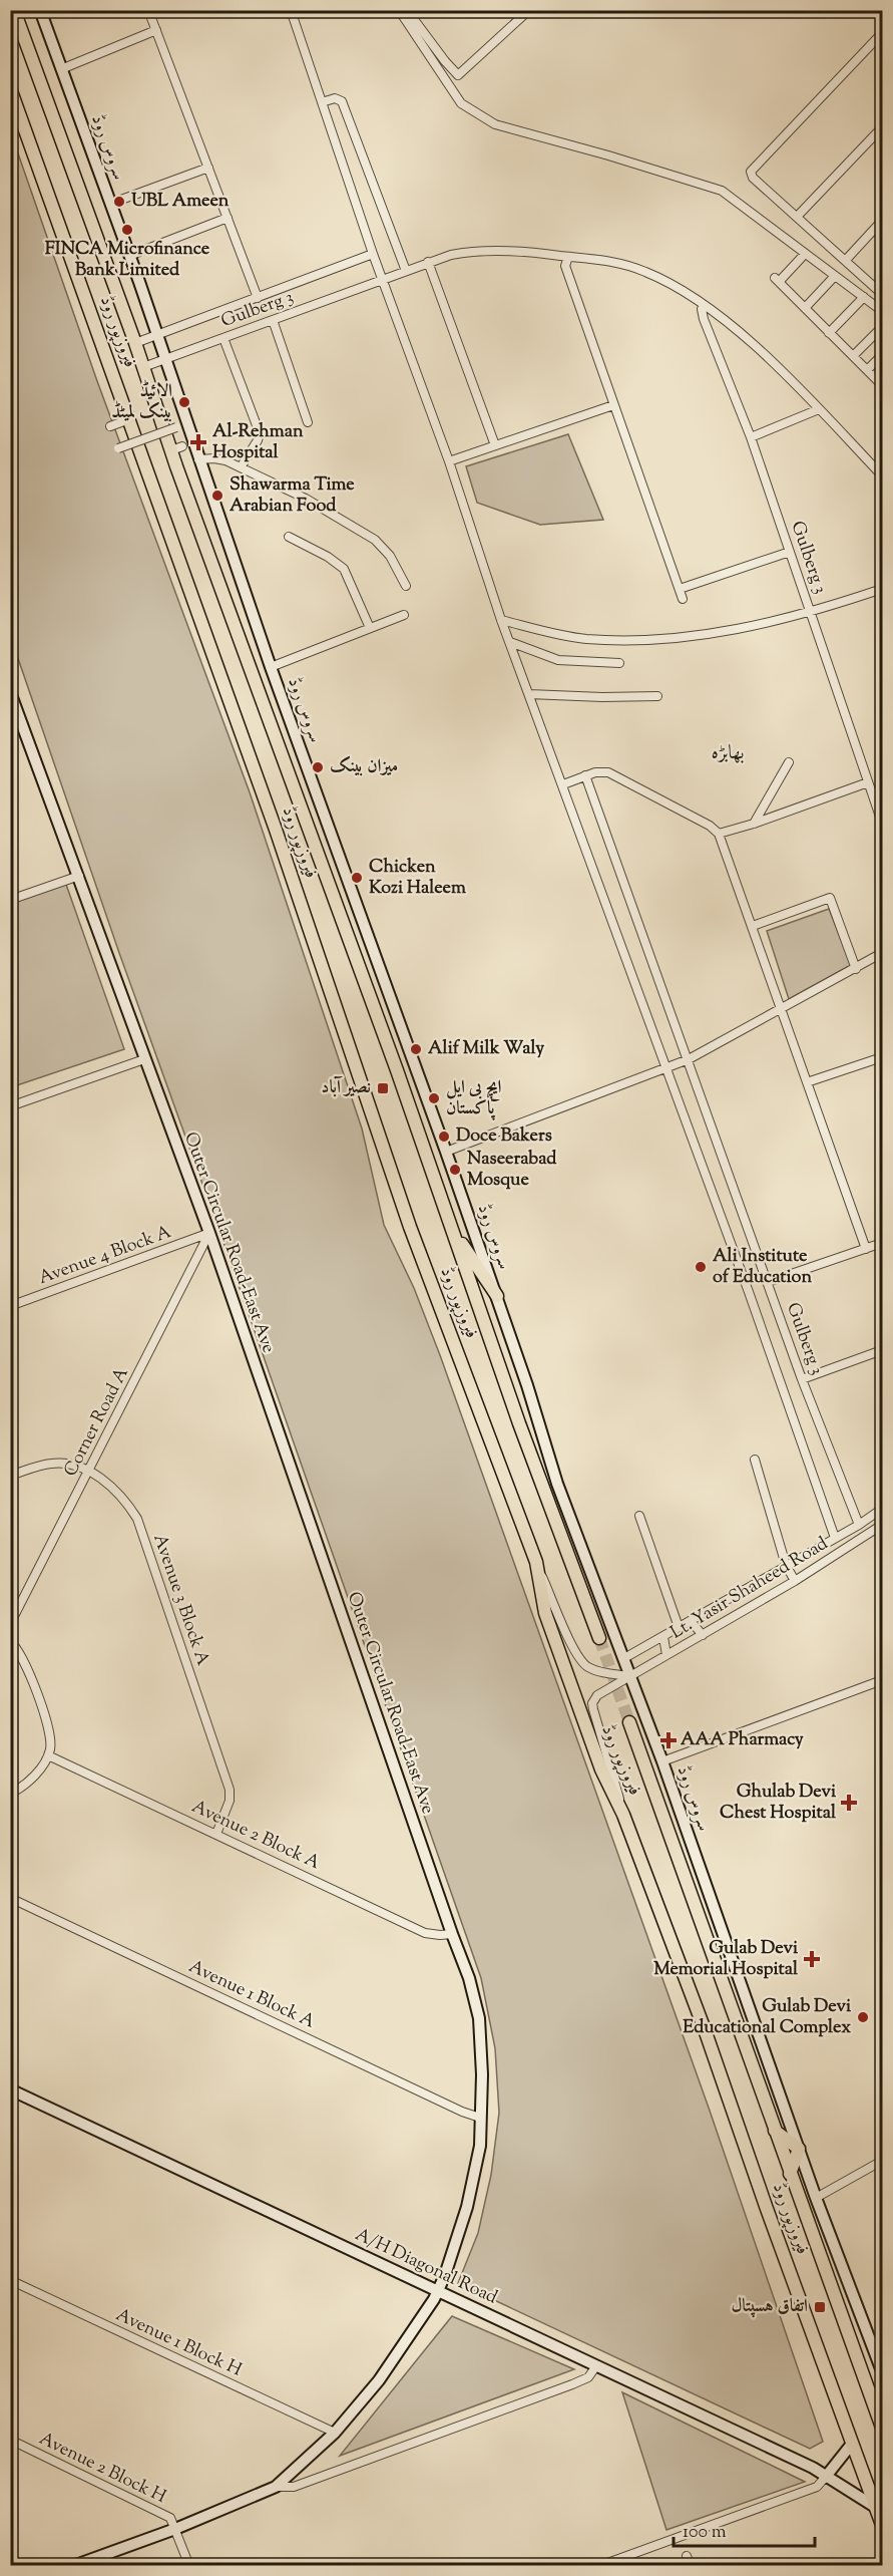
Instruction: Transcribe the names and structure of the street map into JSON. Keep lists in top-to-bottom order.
{
  "streets": {
    "main road": ["فیروزپور روڈ"],
    "street": [
      "سروس روڈ",
      "Gulberg 3",
      "Outer Circular Road-East Ave",
      "Avenue 4 Block A",
      "Corner Road A",
      "Lt. Yasir Shaheed Road",
      "Avenue 3 Block A",
      "Avenue 2 Block A",
      "Avenue 1 Block A",
      "A/H Diagonal Road",
      "Avenue 1 Block H",
      "Avenue 2 Block H"
    ]
  },
  "crossings": [
    ["سروس روڈ", "Gulberg 3"],
    ["سروس روڈ", "Lt. Yasir Shaheed Road"],
    ["Gulberg 3", "فیروزپور روڈ"],
    ["فیروزپور روڈ", "Lt. Yasir Shaheed Road"],
    ["فیروزپور روڈ", "A/H Diagonal Road"],
    ["Outer Circular Road-East Ave", "Avenue 4 Block A"],
    ["Outer Circular Road-East Ave", "Corner Road A"],
    ["Outer Circular Road-East Ave", "Avenue 2 Block A"],
    ["Outer Circular Road-East Ave", "Avenue 1 Block A"],
    ["Outer Circular Road-East Ave", "A/H Diagonal Road"],
    ["Outer Circular Road-East Ave", "Avenue 1 Block H"],
    ["Outer Circular Road-East Ave", "Avenue 2 Block H"],
    ["Avenue 4 Block A", "Corner Road A"],
    ["Corner Road A", "Avenue 3 Block A"],
    ["Avenue 3 Block A", "Avenue 2 Block A"]
  ],
  "districts": ["بھابڑہ"],
  "places": {
    "other": [
      "UBL Ameen",
      "FINCA Microfinance Bank Limited",
      "الائیڈ بینک لمیٹڈ",
      "Shawarma Time Arabian Food",
      "میزان بینک",
      "Chicken Kozi Haleem",
      "Alif Milk Waly",
      "ایچ بی ایل پاکستان",
      "Doce Bakers",
      "Naseerabad Mosque",
      "Ali Institute of Education",
      "Gulab Devi Educational Complex"
    ],
    "health": [
      "Al-Rehman Hospital",
      "AAA Pharmacy",
      "Ghulab Devi Chest Hospital",
      "Gulab Devi Memorial Hospital"
    ],
    "transit": ["نصیر آباد", "اتفاق ہسپتال"]
  },
  "scale_bar": "100 m"
}
